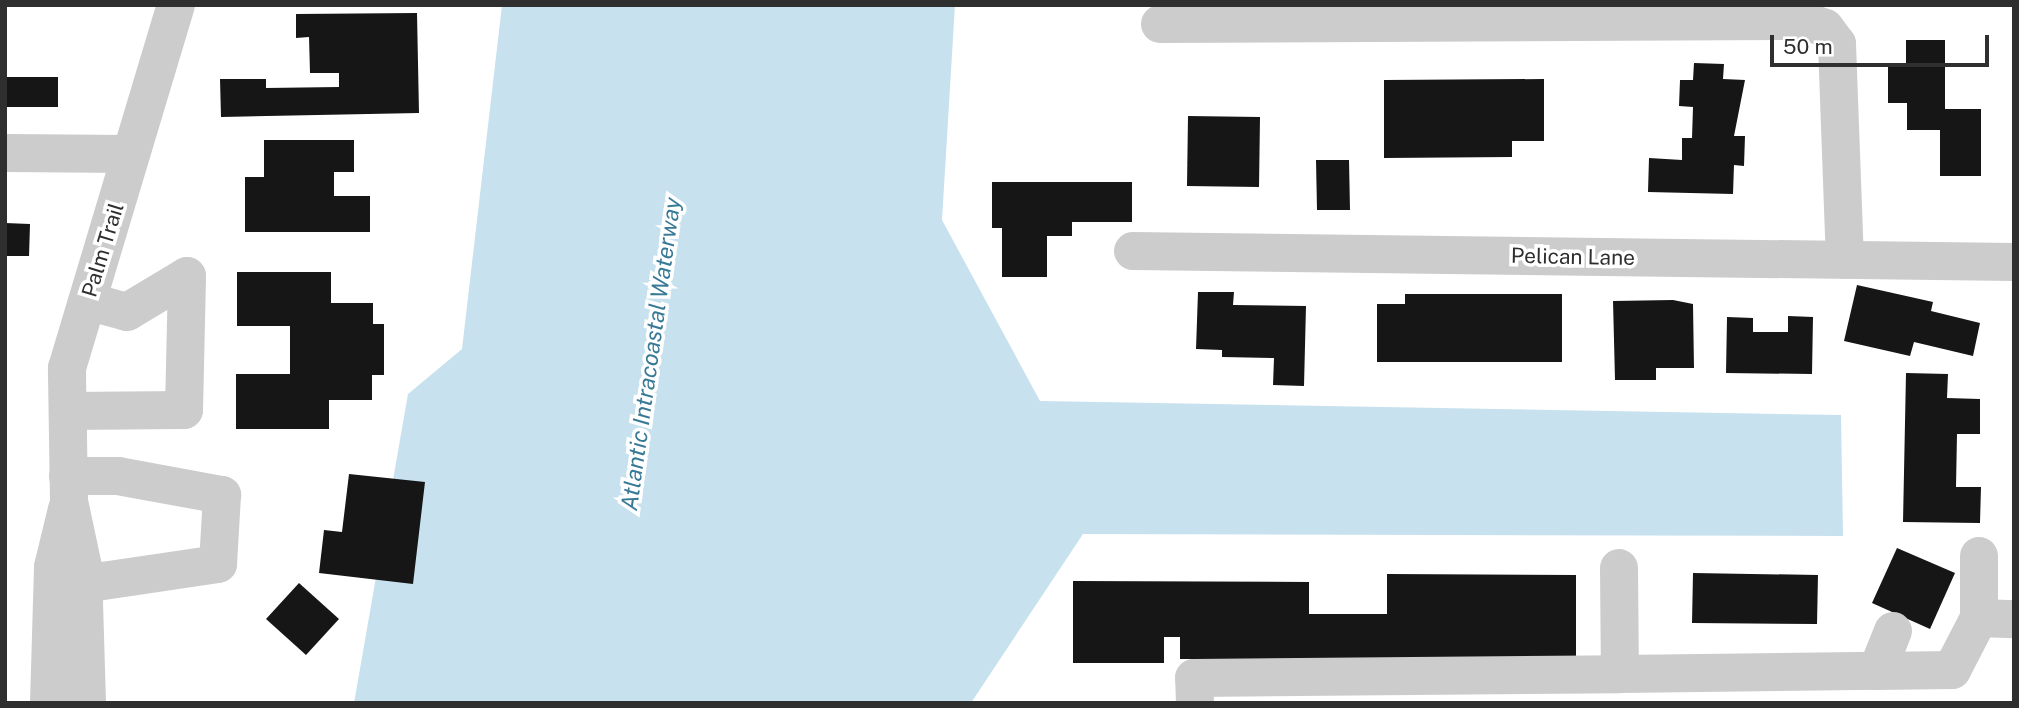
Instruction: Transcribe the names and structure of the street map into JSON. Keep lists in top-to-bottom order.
{
  "streets": {
    "street": ["Palm Trail", "Pelican Lane"]
  },
  "water": ["Atlantic Intracoastal Waterway"],
  "scale_bar": "50 m"
}
